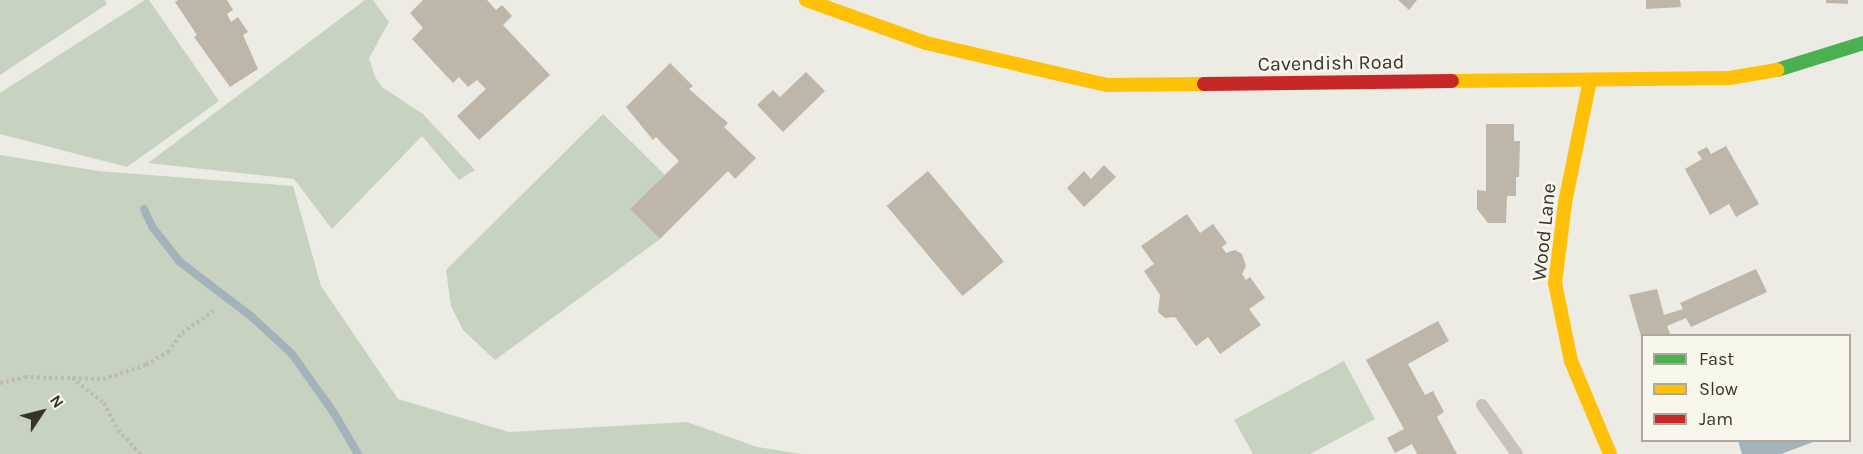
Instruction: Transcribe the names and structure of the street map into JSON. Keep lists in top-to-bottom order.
{
  "streets": {
    "street": ["Cavendish Road", "Wood Lane"]
  },
  "crossings": [
    ["Cavendish Road", "Wood Lane"]
  ],
  "legend": ["Fast", "Slow", "Jam"],
  "north": "top right"
}
